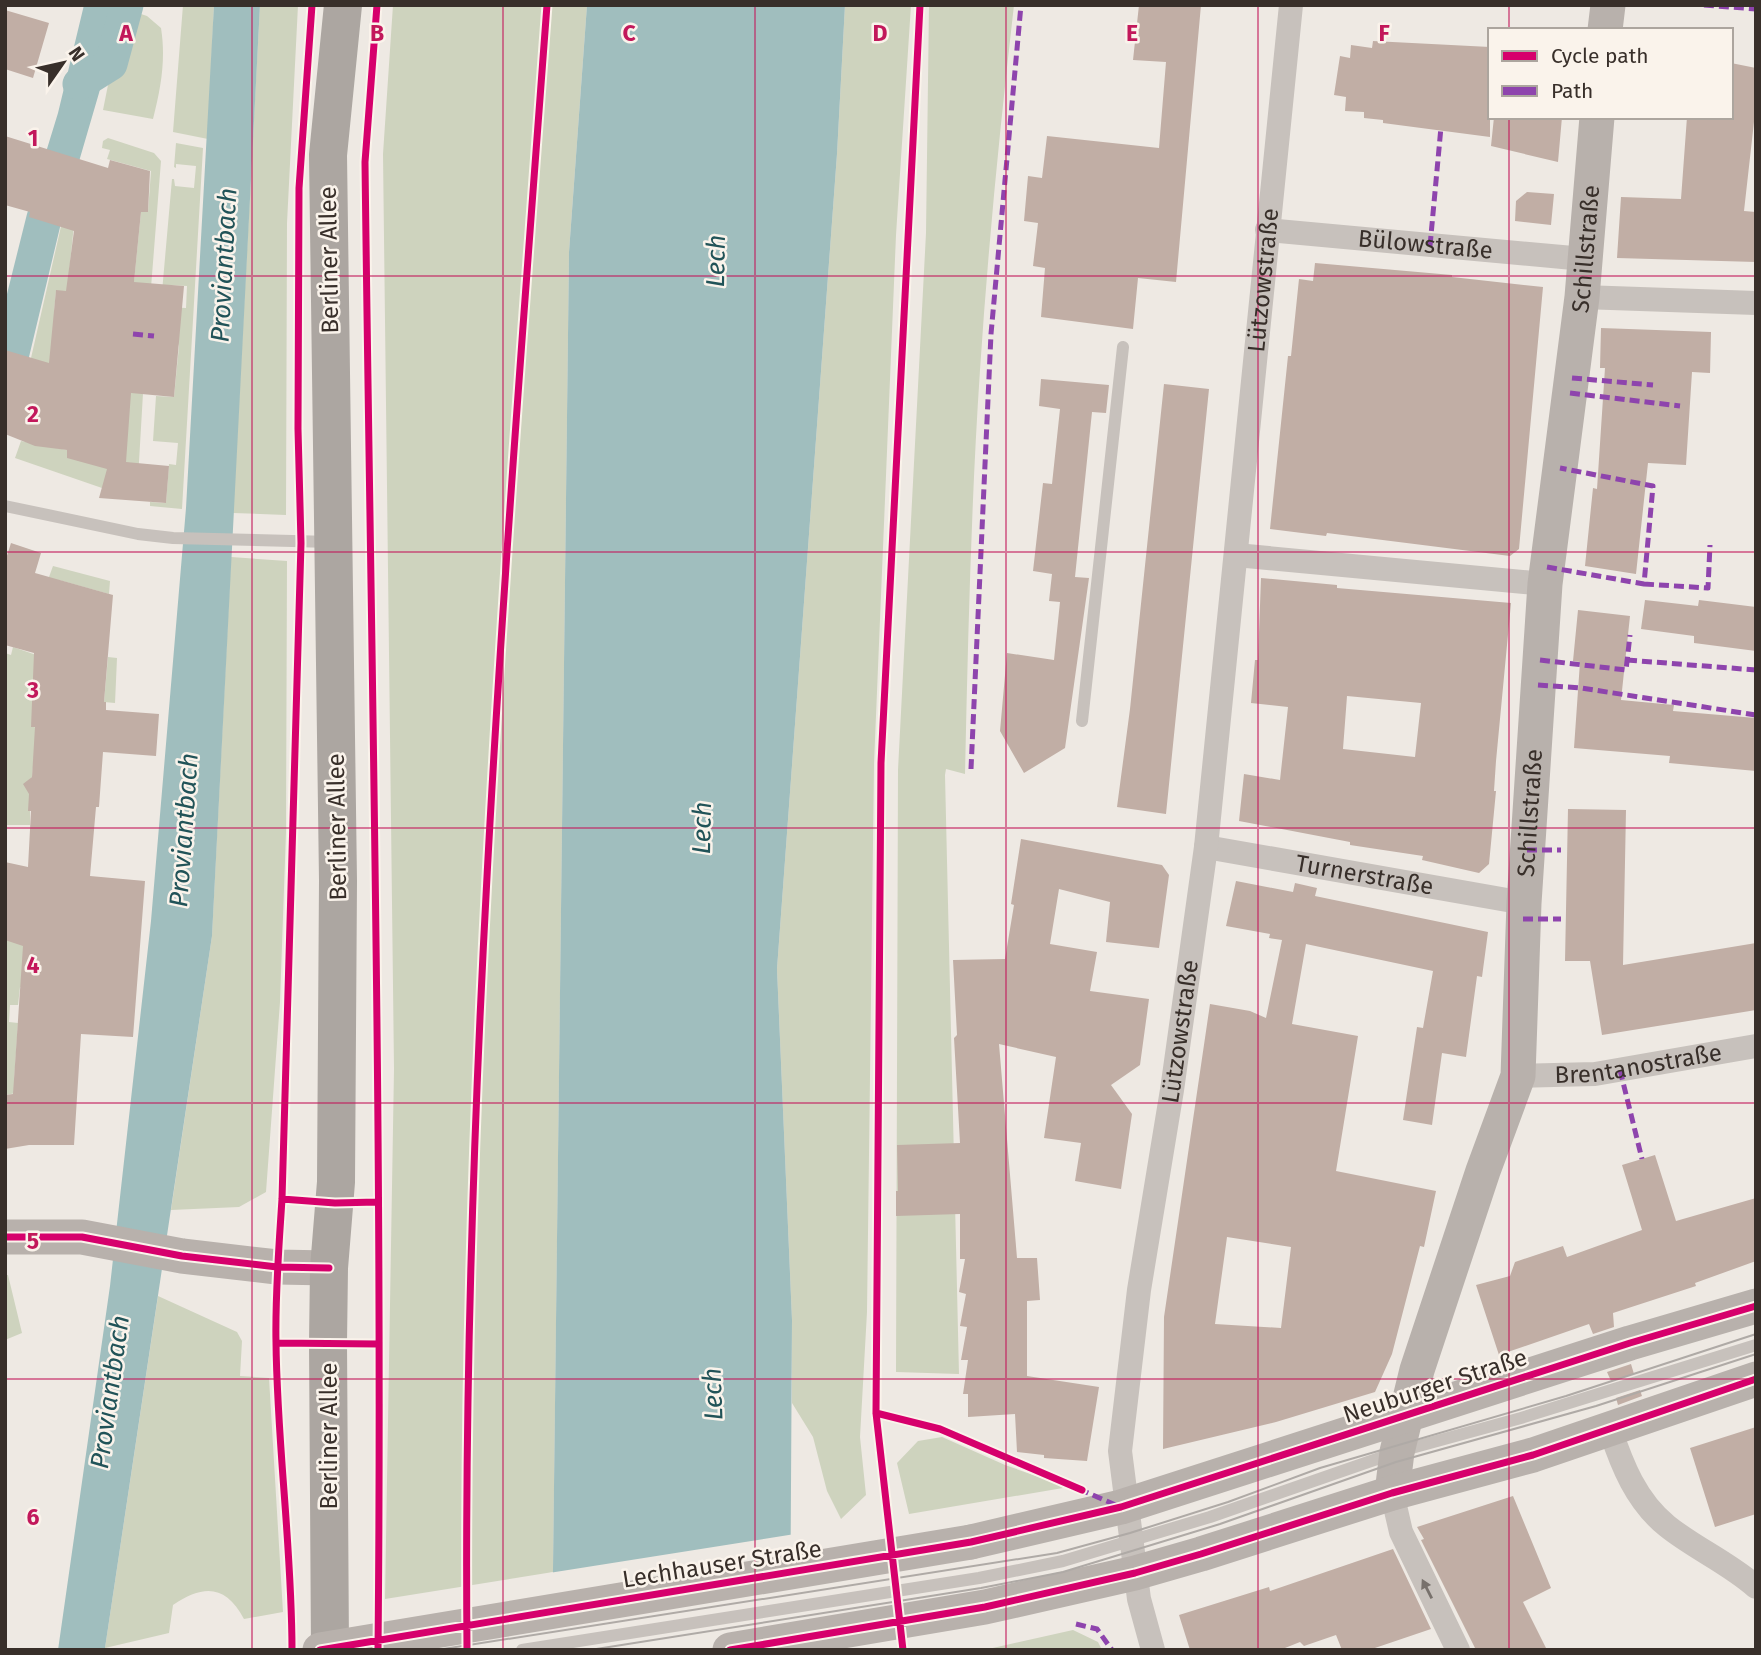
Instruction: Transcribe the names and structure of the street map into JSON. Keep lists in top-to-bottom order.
{
  "streets": {
    "main road": ["Berliner Allee"],
    "street": [
      "Bülowstraße",
      "Schillstraße",
      "Lützowstraße",
      "Turnerstraße",
      "Brentanostraße",
      "Neuburger Straße",
      "Lechhauser Straße"
    ]
  },
  "crossings": [
    ["Bülowstraße", "Schillstraße"],
    ["Bülowstraße", "Lützowstraße"],
    ["Schillstraße", "Turnerstraße"],
    ["Schillstraße", "Brentanostraße"],
    ["Schillstraße", "Neuburger Straße"],
    ["Lützowstraße", "Turnerstraße"],
    ["Lützowstraße", "Neuburger Straße"],
    ["Lützowstraße", "Lechhauser Straße"],
    ["Neuburger Straße", "Lechhauser Straße"]
  ],
  "water": ["Lech", "Proviantbach"],
  "legend": ["Cycle path", "Path"],
  "north": "top right",
  "grid": {
    "columns": [
      "A",
      "B",
      "C",
      "D",
      "E",
      "F"
    ],
    "rows": [
      "1",
      "2",
      "3",
      "4",
      "5",
      "6"
    ]
  }
}
